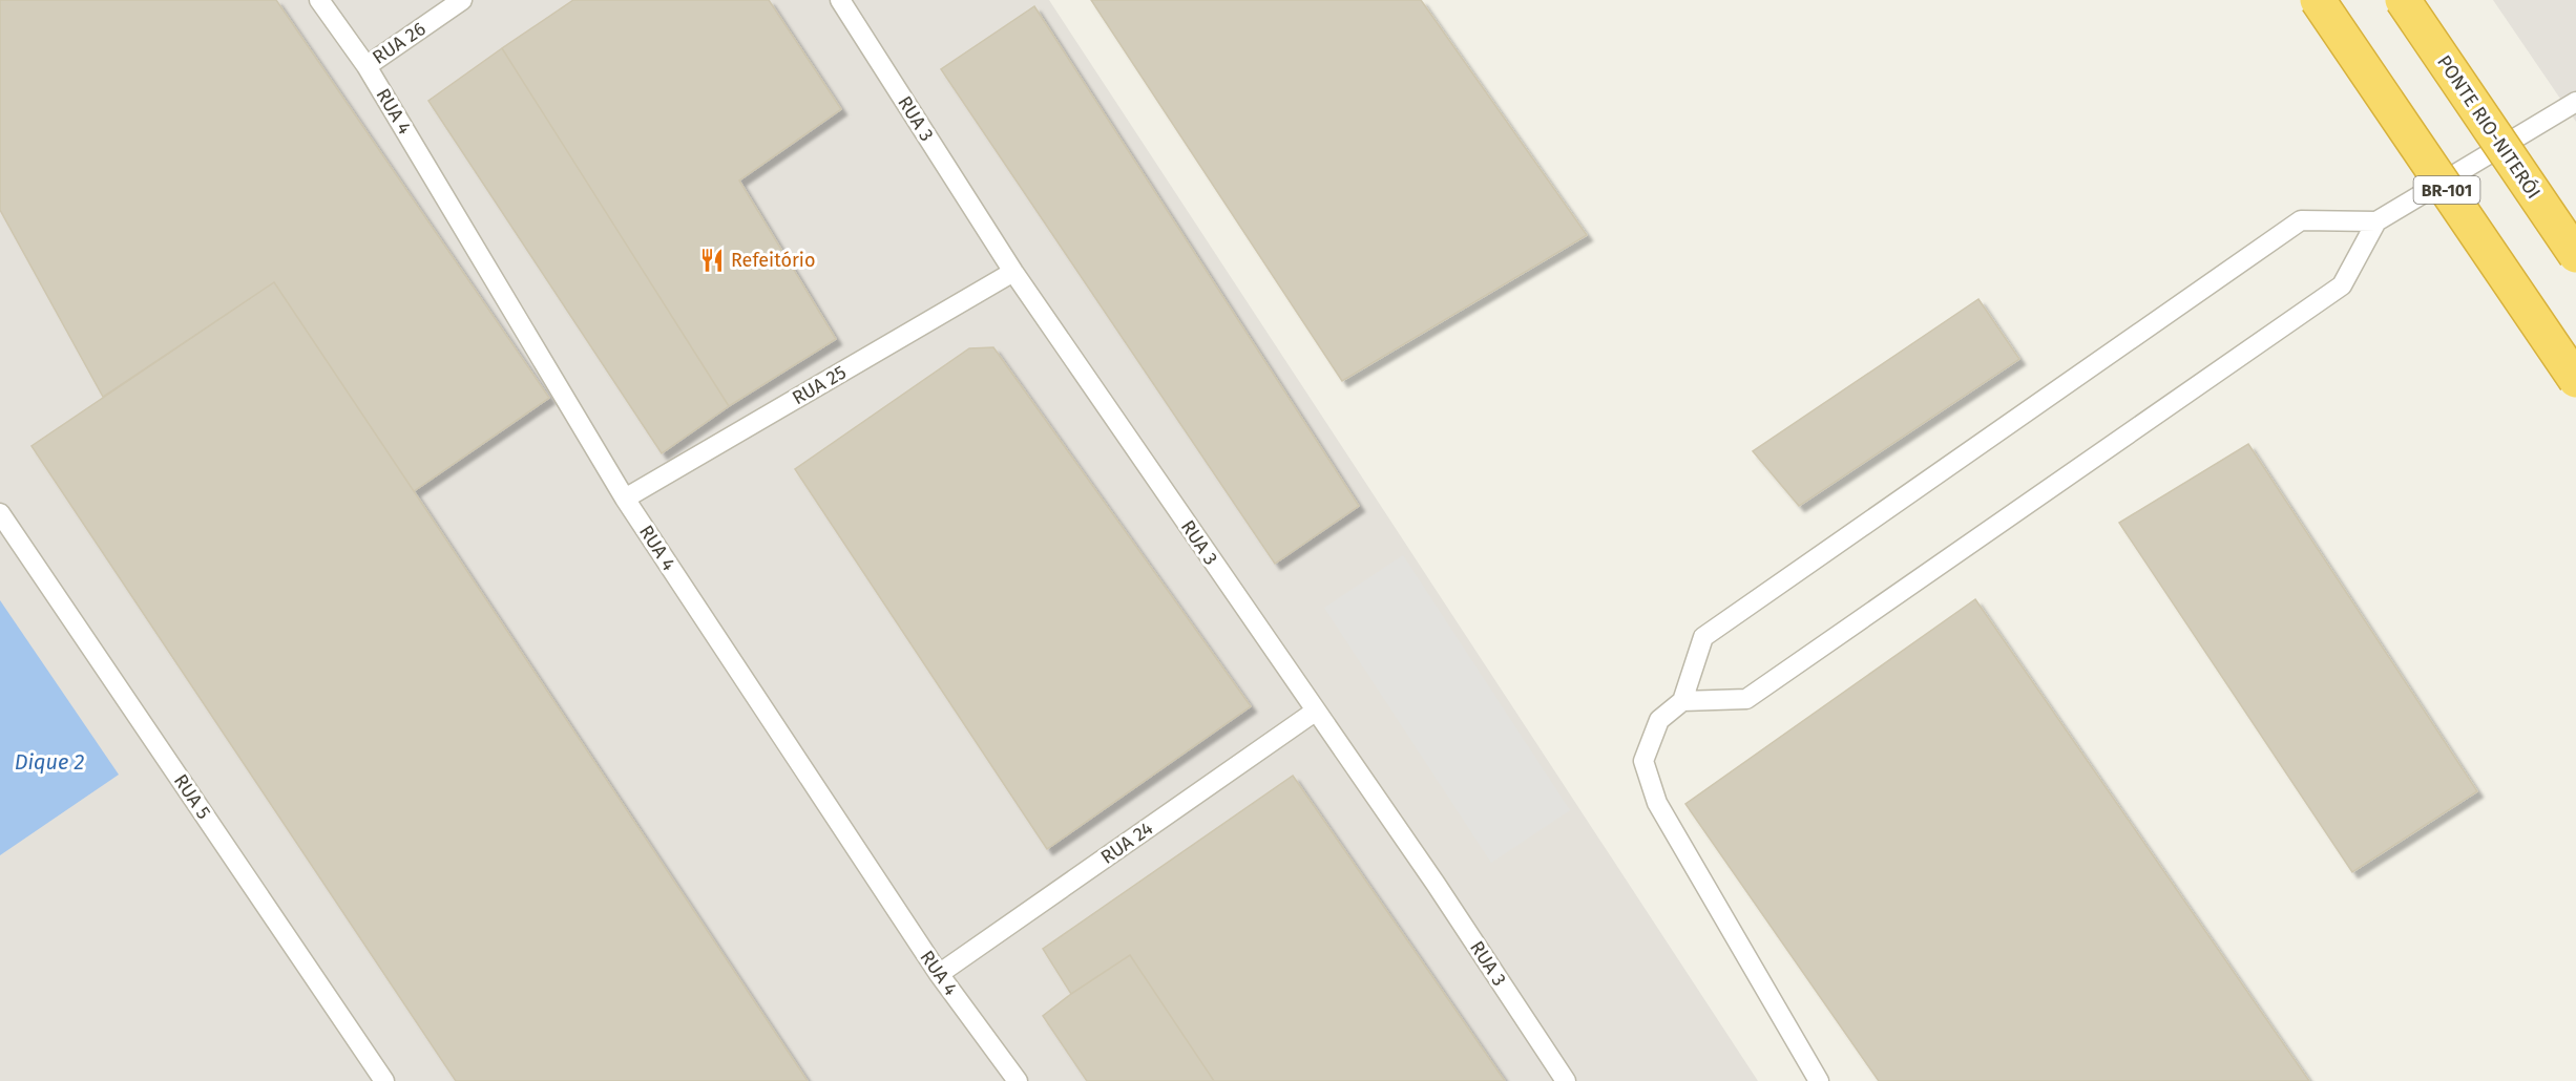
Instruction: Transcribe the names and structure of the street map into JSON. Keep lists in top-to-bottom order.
{
  "streets": {
    "highway": ["PONTE RIO-NITERÓI", "BR-101"],
    "lane": [
      "RUA 26",
      "RUA 4",
      "RUA 3",
      "RUA 25",
      "RUA 5",
      "RUA 24"
    ]
  },
  "crossings": [
    ["RUA 26", "RUA 4"],
    ["RUA 4", "RUA 25"],
    ["RUA 4", "RUA 24"],
    ["RUA 3", "RUA 25"],
    ["RUA 3", "RUA 24"]
  ],
  "water": ["Dique 2"],
  "places": {
    "restaurant": ["Refeitório"]
  }
}
